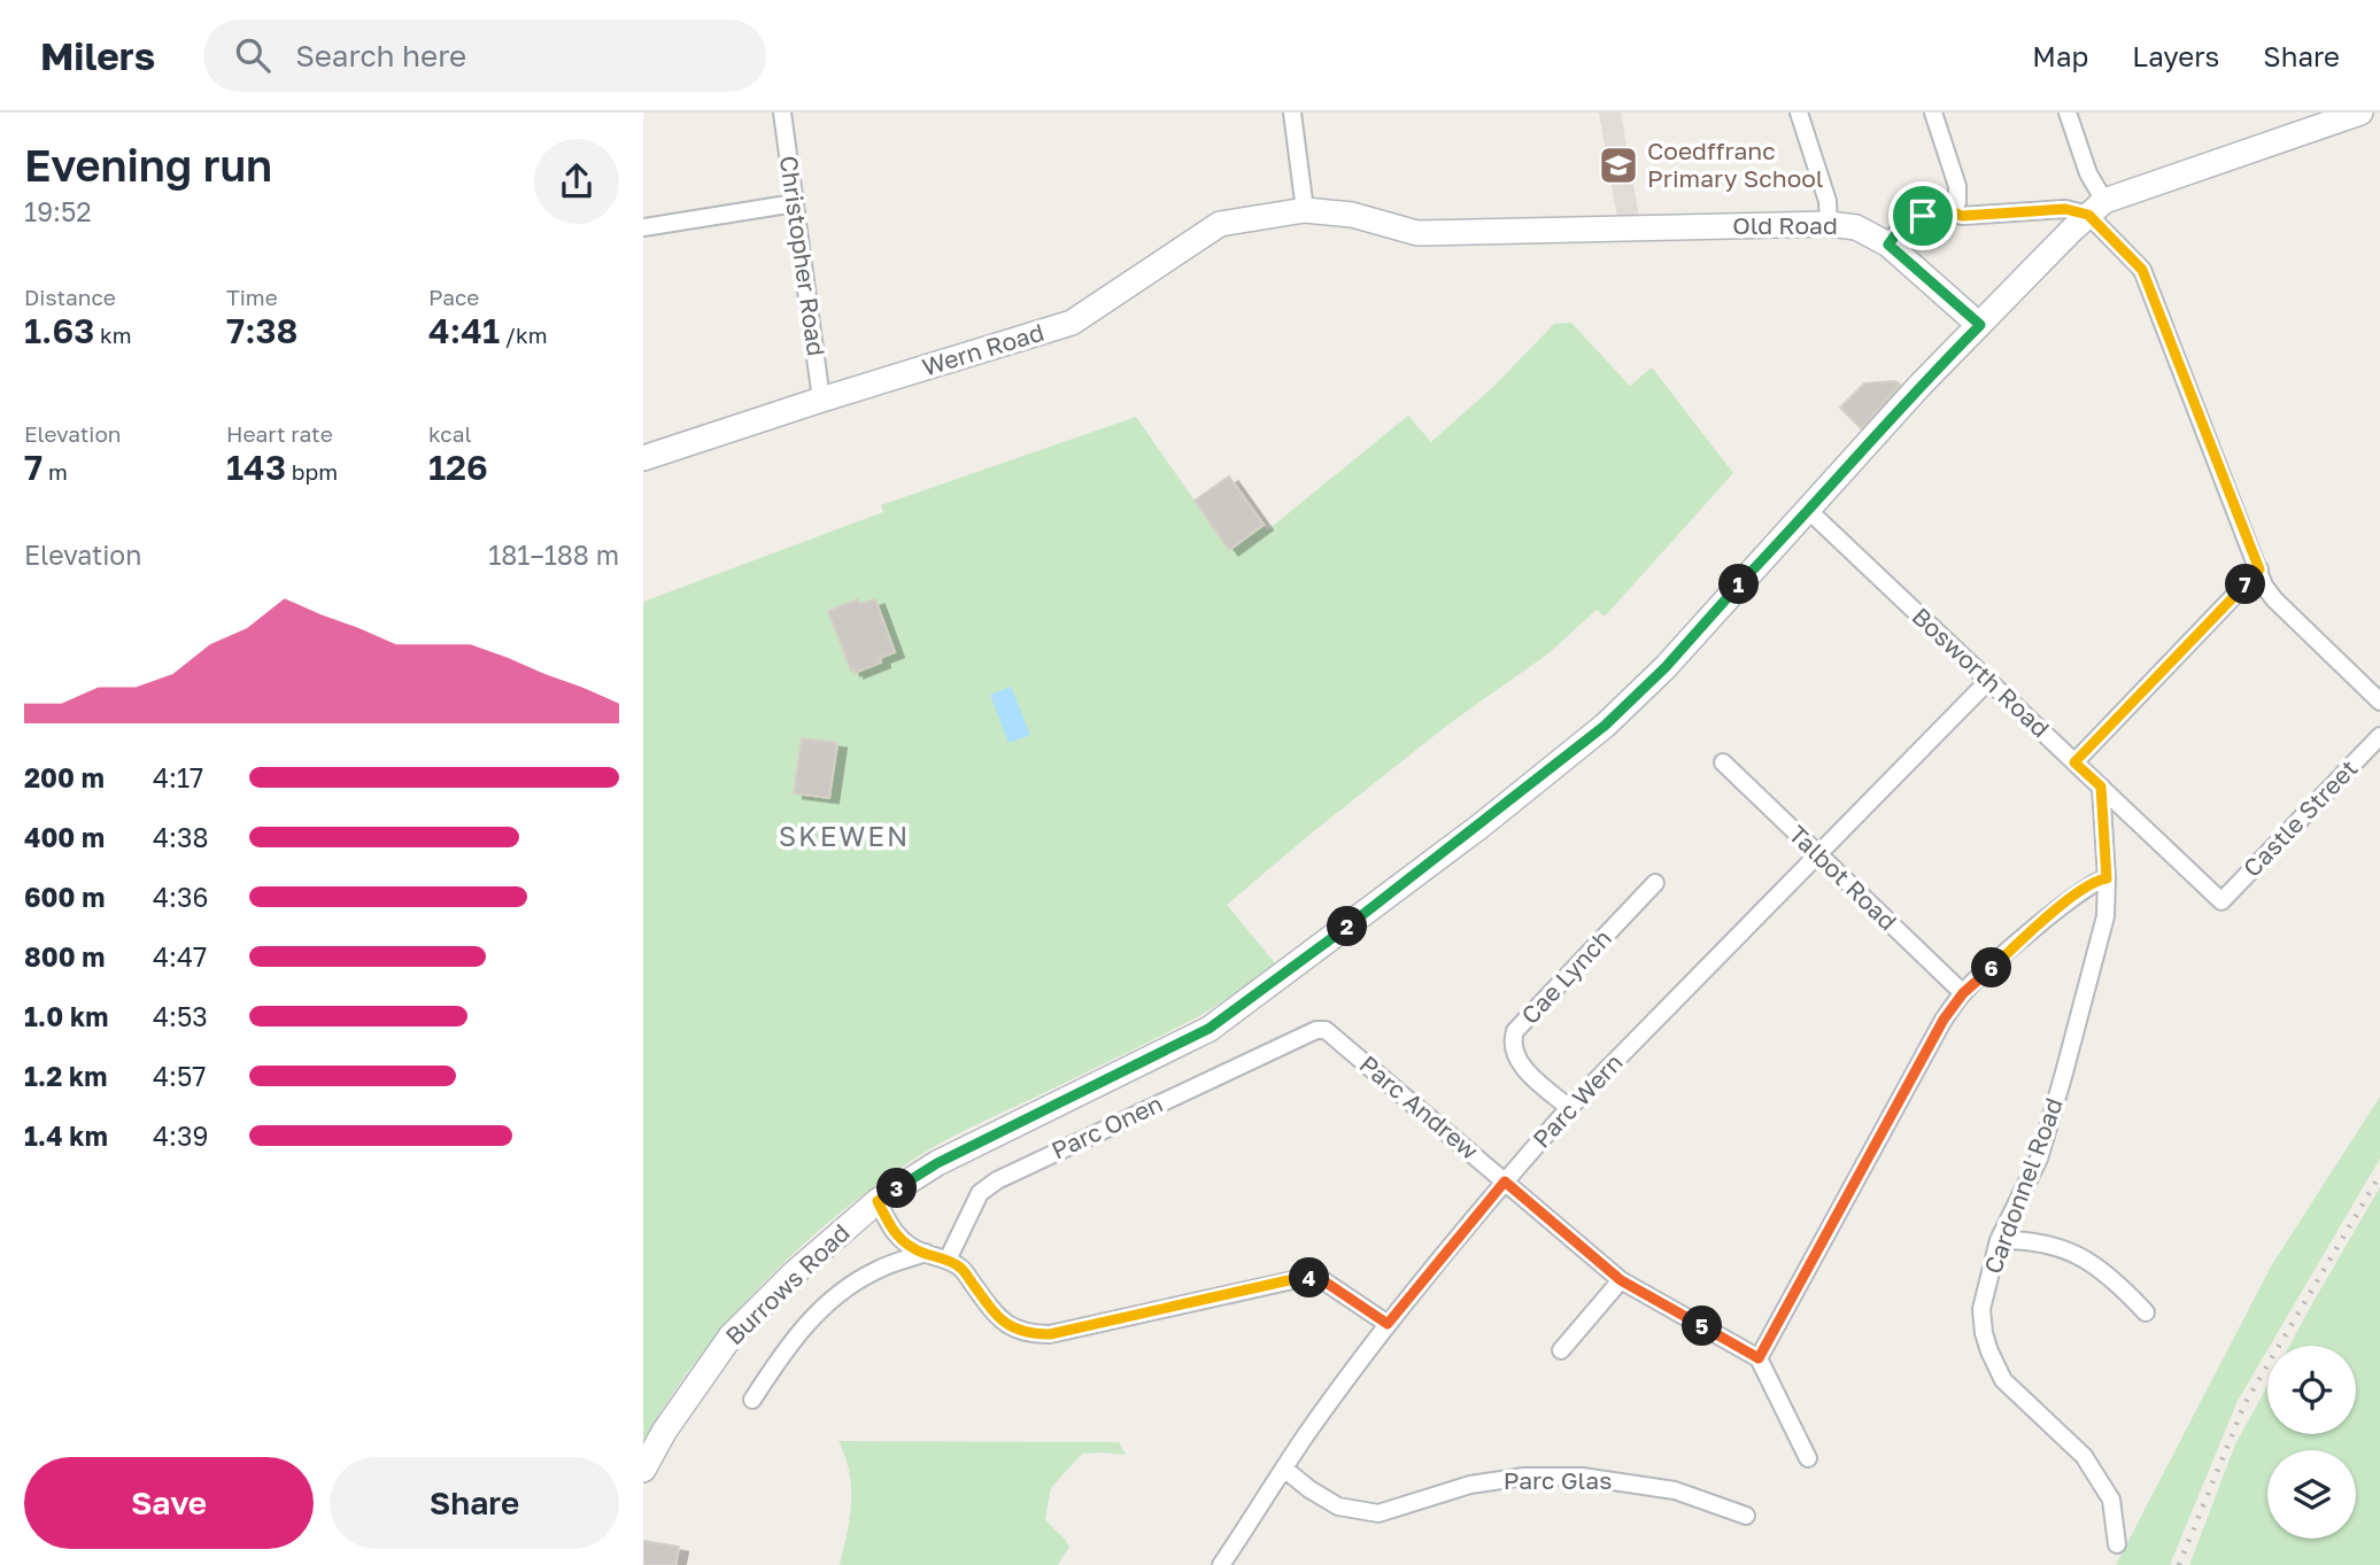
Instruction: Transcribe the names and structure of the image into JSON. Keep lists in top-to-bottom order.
{
  "streets": {
    "main road": ["Old Road", "Wern Road", "Burrows Road"],
    "street": [
      "Christopher Road",
      "Bosworth Road",
      "Castle Street",
      "Talbot Road",
      "Cae Lynch",
      "Parc Wern",
      "Parc Andrew",
      "Parc Onen",
      "Cardonnel Road",
      "Parc Glas"
    ]
  },
  "crossings": [
    ["Old Road", "Wern Road"],
    ["Old Road", "Burrows Road"],
    ["Christopher Road", "Wern Road"],
    ["Bosworth Road", "Castle Street"],
    ["Bosworth Road", "Parc Wern"],
    ["Bosworth Road", "Cardonnel Road"],
    ["Bosworth Road", "Burrows Road"],
    ["Talbot Road", "Parc Wern"],
    ["Cae Lynch", "Parc Wern"],
    ["Parc Wern", "Parc Andrew"],
    ["Parc Wern", "Parc Glas"],
    ["Parc Andrew", "Parc Onen"]
  ],
  "districts": ["SKEWEN"],
  "places": {
    "school or university": ["Coedffranc Primary School"]
  },
  "page": {
    "header": "Milers",
    "search": "Search here",
    "nav": ["Map", "Layers", "Share"],
    "heading": ["Evening run", "19:52"],
    "stats": [
      ["Distance", "1.63 km"],
      ["Time", "7:38"],
      ["Pace", "4:41 /km"],
      ["Elevation", "7 m"],
      ["Heart rate", "143 bpm"],
      ["kcal", "126"]
    ],
    "chart": ["Elevation", "181–188 m"],
    "pins": [
      "1",
      "7",
      "2",
      "6",
      "3",
      "4",
      "5"
    ],
    "list": [
      {
        "name": "200 m",
        "note": "4:17"
      },
      {
        "name": "400 m",
        "note": "4:38"
      },
      {
        "name": "600 m",
        "note": "4:36"
      },
      {
        "name": "800 m",
        "note": "4:47"
      },
      {
        "name": "1.0 km",
        "note": "4:53"
      },
      {
        "name": "1.2 km",
        "note": "4:57"
      },
      {
        "name": "1.4 km",
        "note": "4:39"
      }
    ],
    "buttons": ["Save", "Share"]
  }
}
